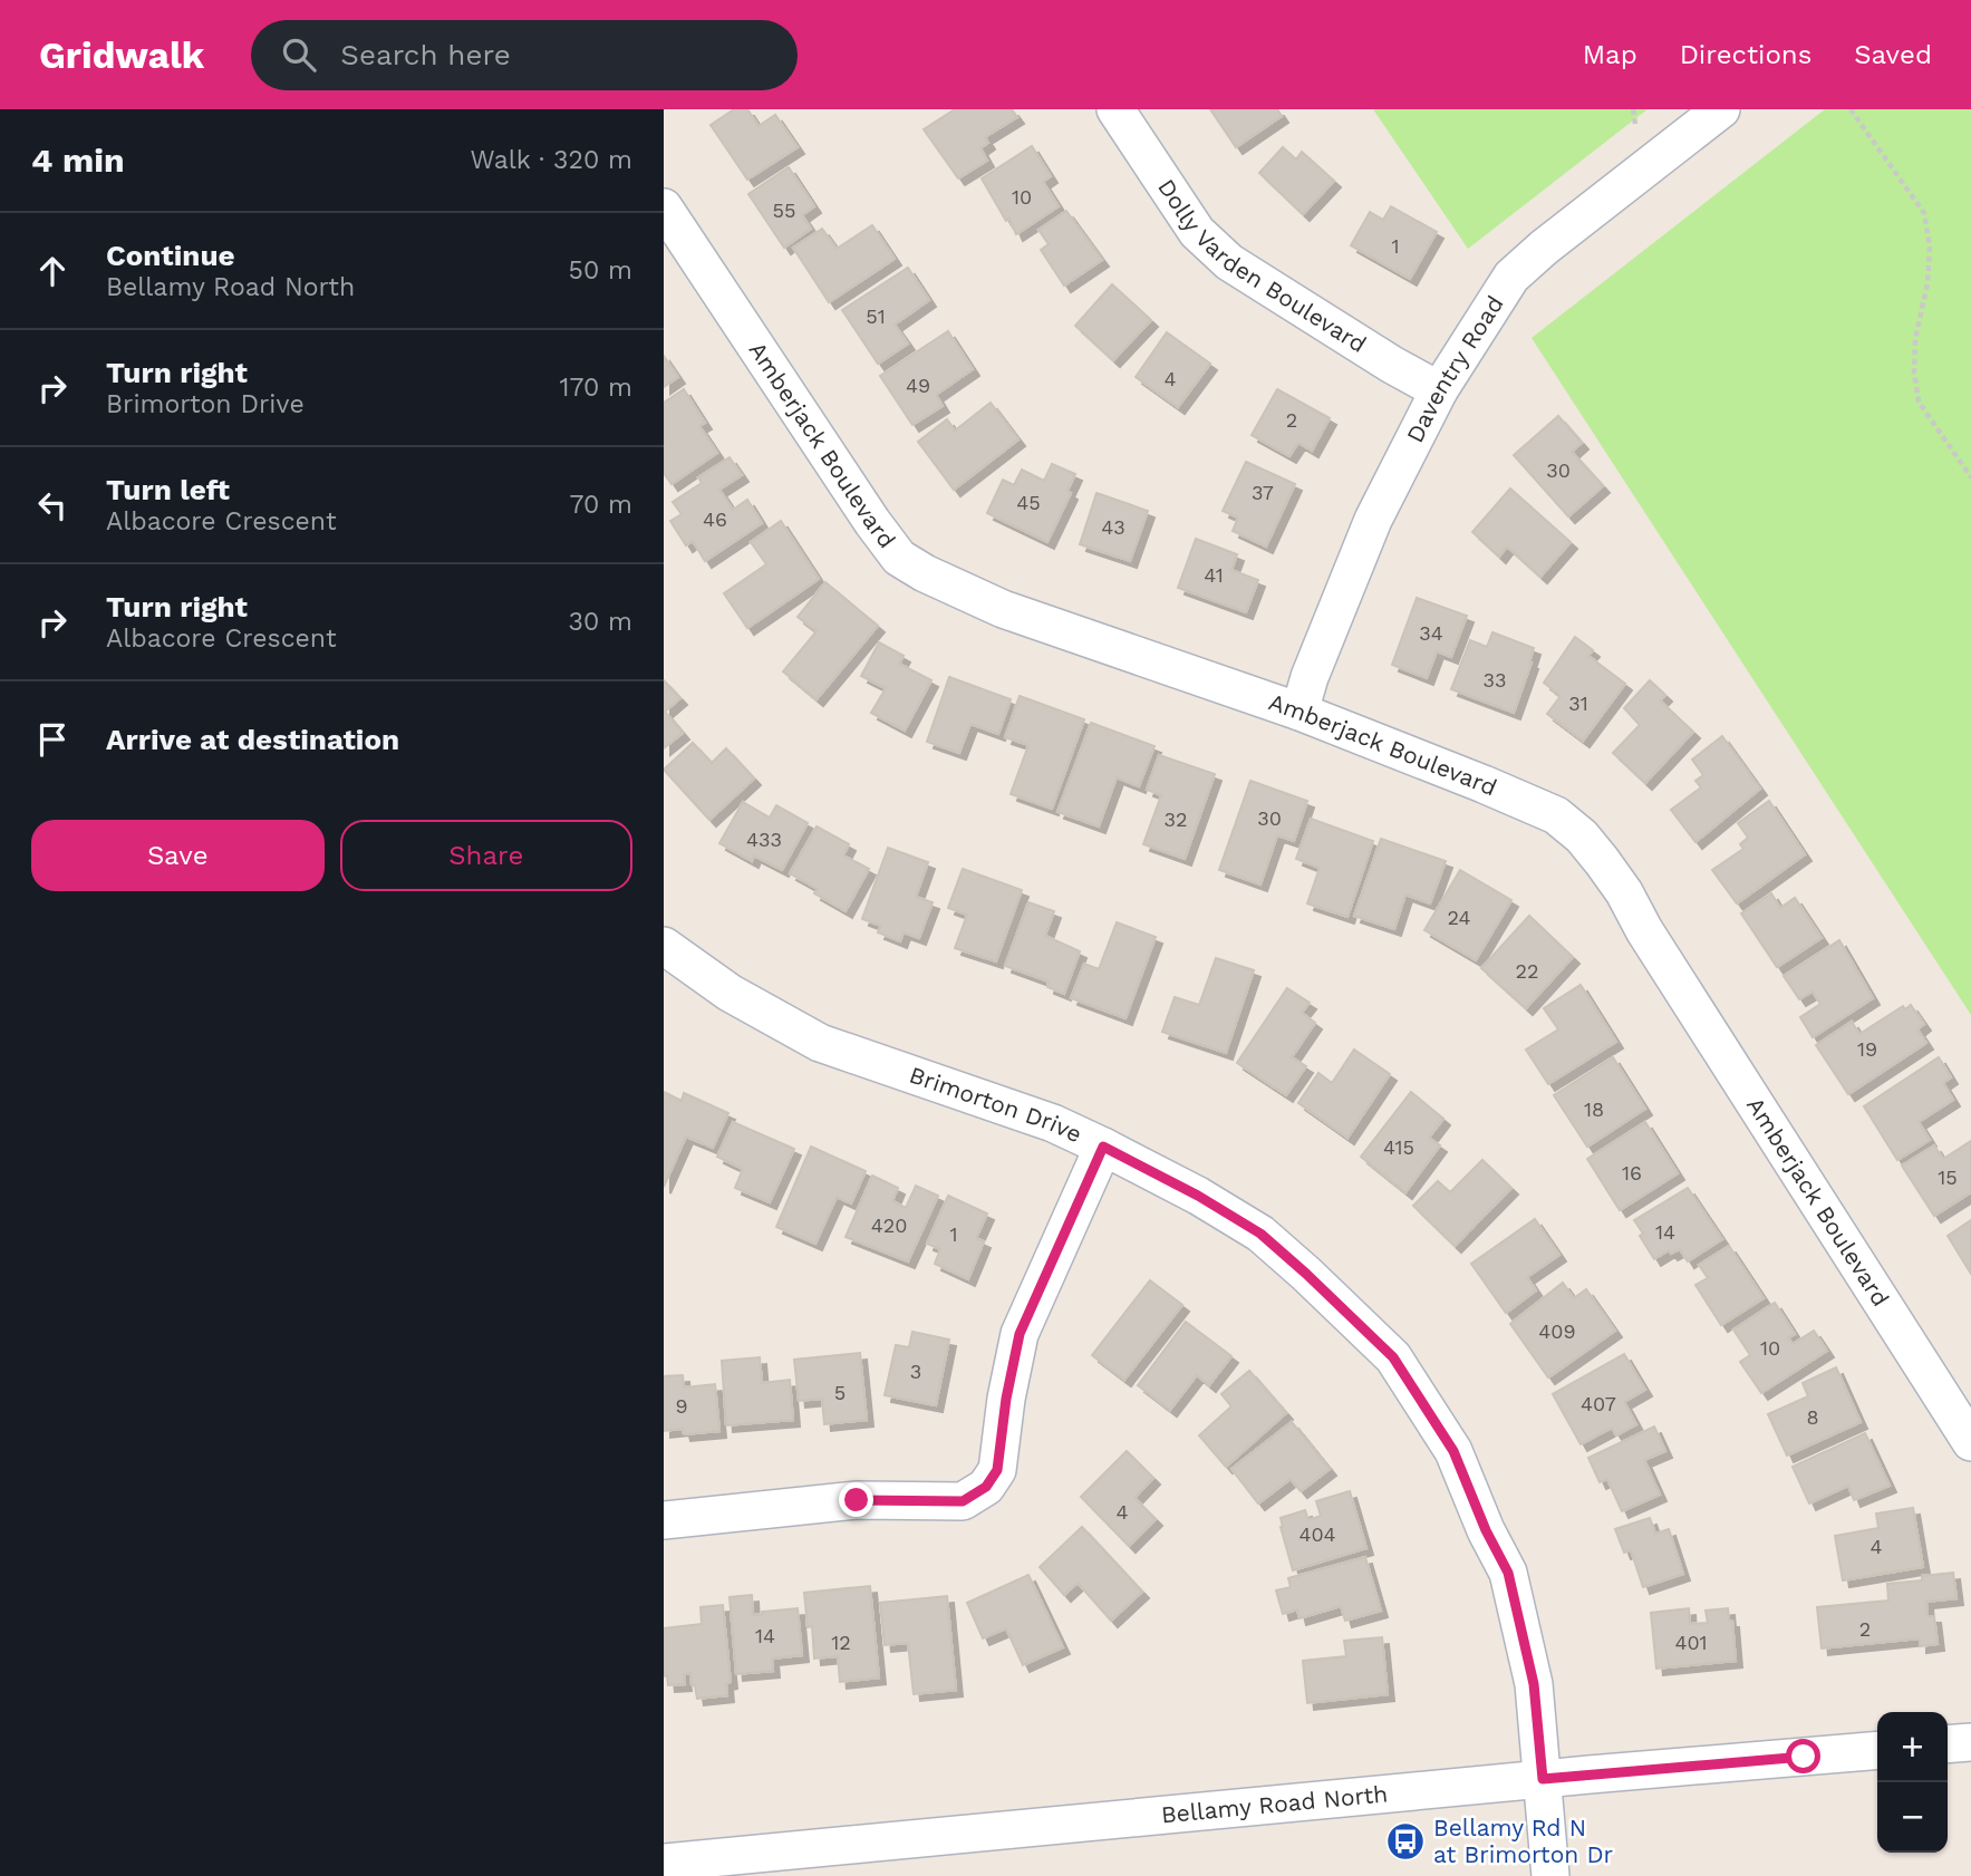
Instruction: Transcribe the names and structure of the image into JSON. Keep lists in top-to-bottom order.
{
  "streets": {
    "street": [
      "Dolly Varden Boulevard",
      "Daventry Road",
      "Amberjack Boulevard",
      "Brimorton Drive",
      "Bellamy Road North"
    ]
  },
  "crossings": [
    ["Dolly Varden Boulevard", "Daventry Road"],
    ["Daventry Road", "Amberjack Boulevard"],
    ["Brimorton Drive", "Bellamy Road North"]
  ],
  "places": {
    "bus stop": ["Bellamy Rd N at Brimorton Dr"]
  },
  "house_numbers": [
    "10",
    "55",
    "1",
    "51",
    "4",
    "49",
    "2",
    "30",
    "37",
    "45",
    "46",
    "43",
    "41",
    "34",
    "33",
    "31",
    "30",
    "32",
    "433",
    "24",
    "22",
    "19",
    "18",
    "415",
    "16",
    "15",
    "420",
    "14",
    "1",
    "409",
    "10",
    "3",
    "5",
    "407",
    "9",
    "8",
    "4",
    "404",
    "4",
    "2",
    "14",
    "12",
    "401"
  ],
  "page": {
    "header": "Gridwalk",
    "search": "Search here",
    "nav": ["Map", "Directions", "Saved"],
    "heading": ["4 min", "Walk · 320 m"],
    "list": [
      ["Continue", "Bellamy Road North", "50 m"],
      ["Turn right", "Brimorton Drive", "170 m"],
      ["Turn left", "Albacore Crescent", "70 m"],
      ["Turn right", "Albacore Crescent", "30 m"],
      "Arrive at destination"
    ],
    "buttons": ["Save", "Share"],
    "map_buttons": ["+", "−"]
  }
}
